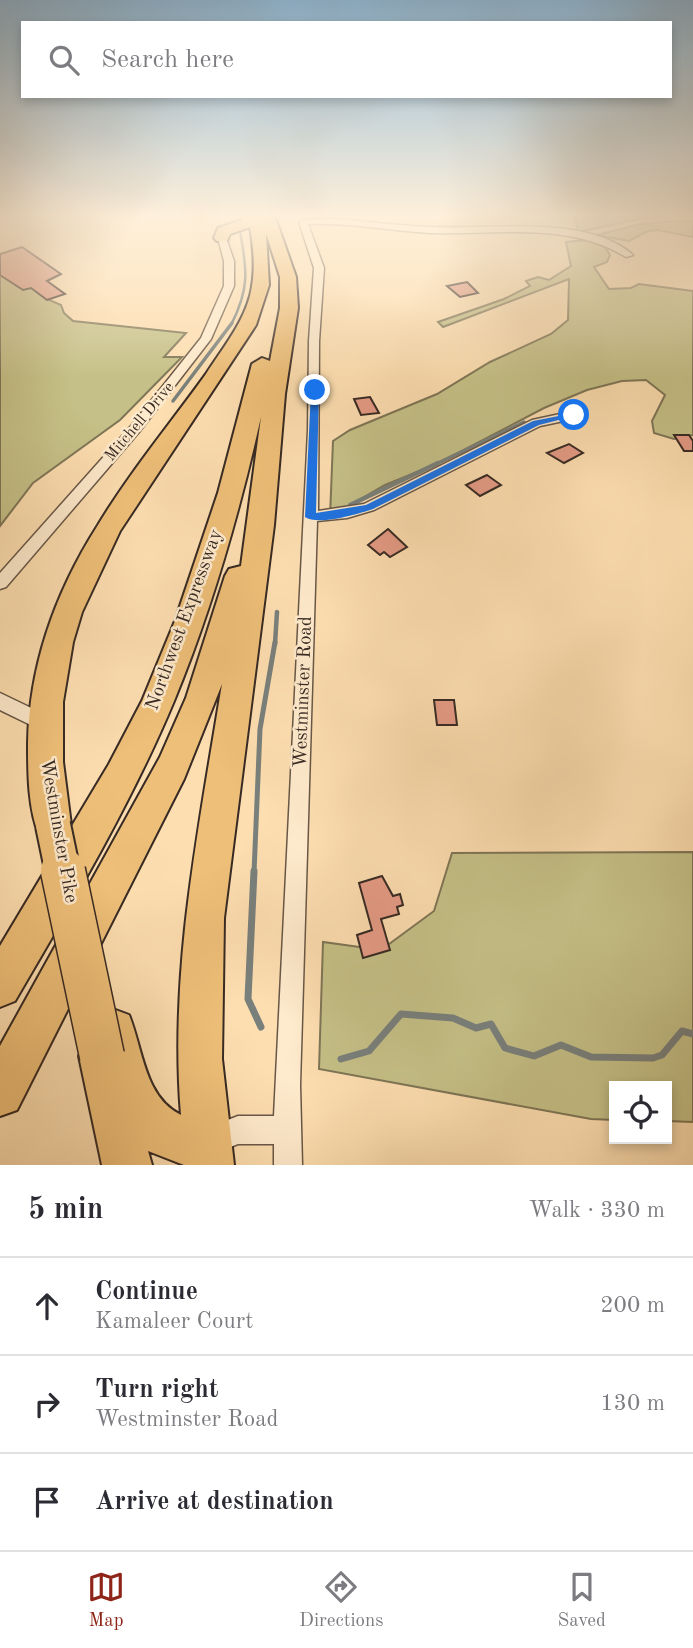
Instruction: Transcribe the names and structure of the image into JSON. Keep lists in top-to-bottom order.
{
  "streets": {
    "highway": ["Northwest Expressway", "Westminster Pike"],
    "street": ["Mitchell Drive", "Westminster Road"]
  },
  "page": {
    "search": "Search here",
    "heading": ["5 min", "Walk · 330 m"],
    "list": [
      ["Continue", "Kamaleer Court", "200 m"],
      ["Turn right", "Westminster Road", "130 m"],
      "Arrive at destination"
    ],
    "nav": ["Map", "Directions", "Saved"]
  }
}
